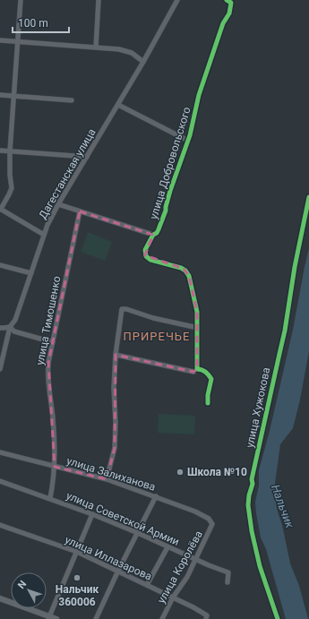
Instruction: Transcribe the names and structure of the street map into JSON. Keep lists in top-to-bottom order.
{
  "streets": {
    "street": [
      "улица Добровольского",
      "Дагестанская улица",
      "улица Тимошенко",
      "улица Хужокова",
      "улица Залиханова",
      "улица Советской Армии",
      "улица Иллазарова",
      "улица Королёва"
    ]
  },
  "crossings": [
    ["улица Тимошенко", "улица Залиханова"],
    ["улица Тимошенко", "улица Советской Армии"],
    ["улица Залиханова", "улица Королёва"],
    ["улица Советской Армии", "улица Королёва"],
    ["улица Иллазарова", "улица Королёва"]
  ],
  "districts": ["ПРИРЕЧЬЕ"],
  "water": ["Нальчик"],
  "places": ["Школа №10", "Нальчик 360006"],
  "scale_bar": "100 m",
  "north": "top left"
}
